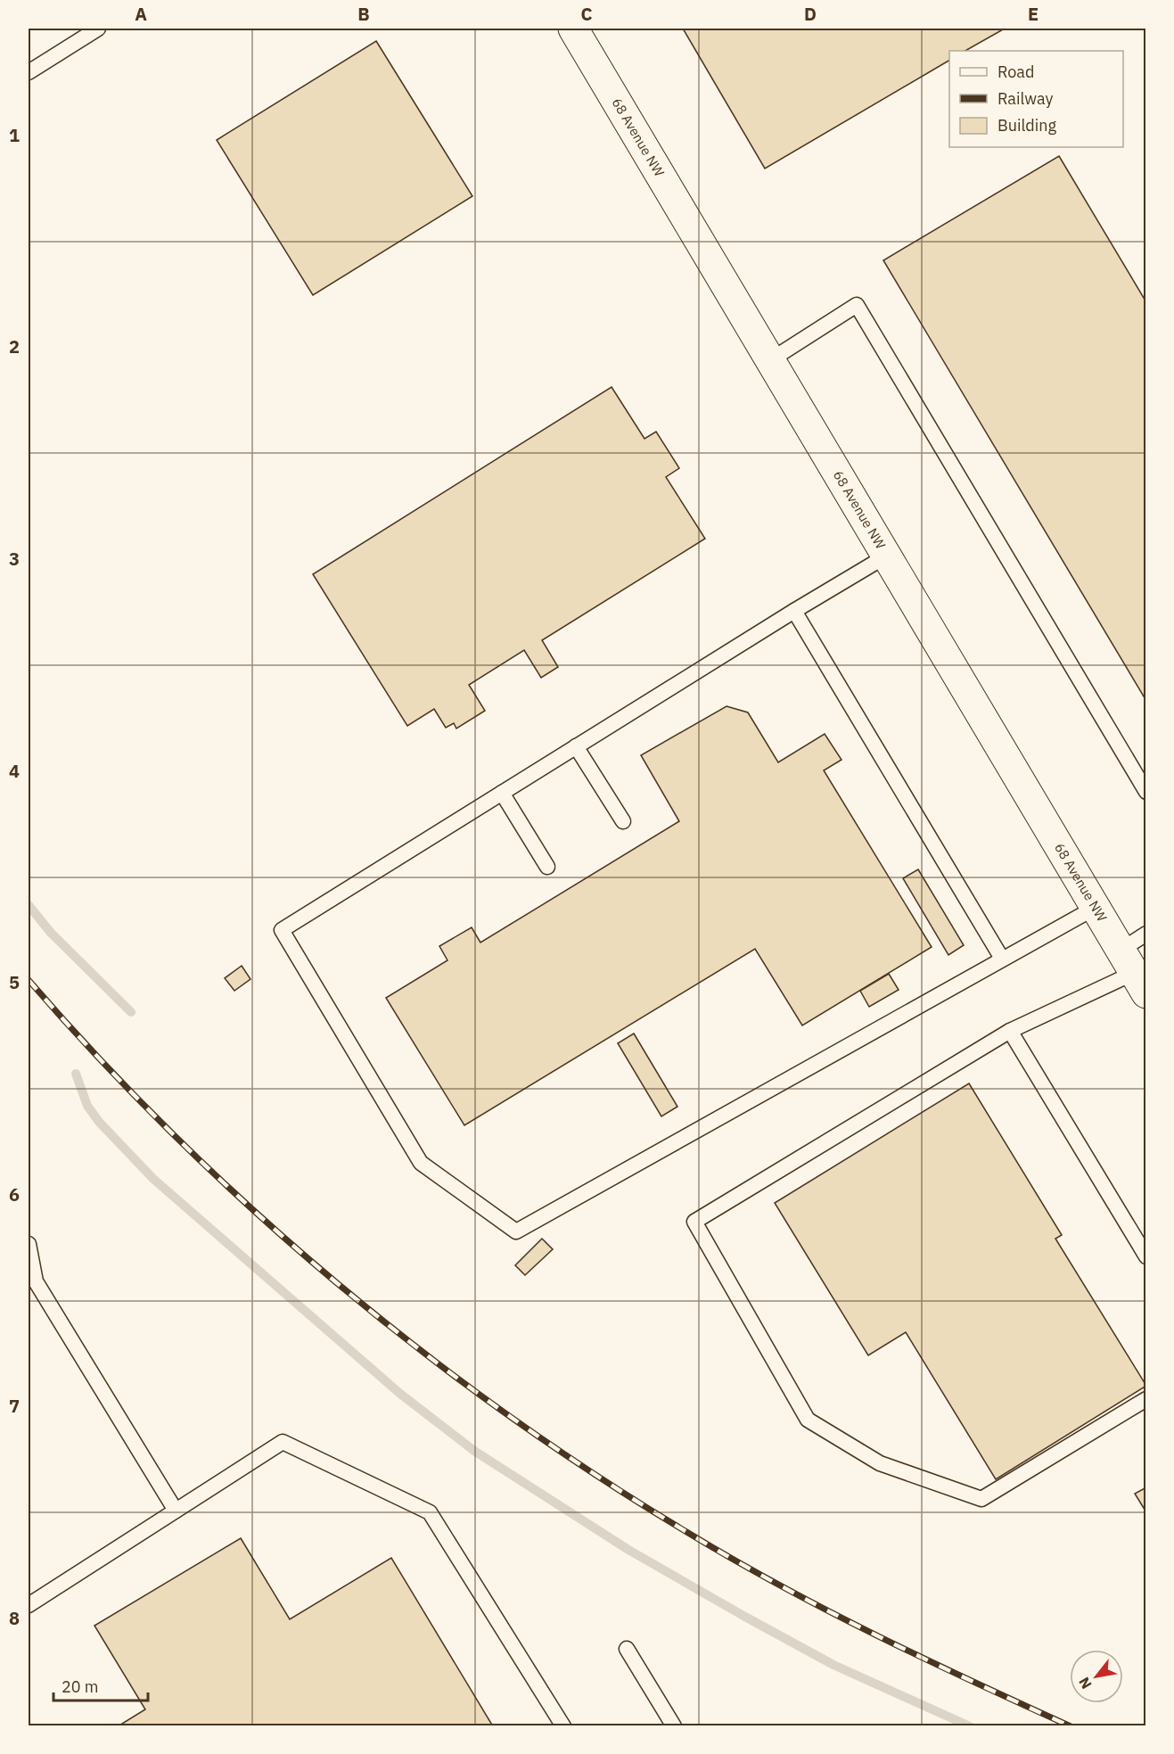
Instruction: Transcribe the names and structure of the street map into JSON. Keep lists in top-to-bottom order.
{
  "streets": {
    "street": ["68 Avenue NW"]
  },
  "legend": ["Road", "Railway", "Building"],
  "scale_bar": "20 m",
  "north": "bottom left",
  "grid": {
    "columns": [
      "A",
      "B",
      "C",
      "D",
      "E"
    ],
    "rows": [
      "1",
      "2",
      "3",
      "4",
      "5",
      "6",
      "7",
      "8"
    ]
  }
}
